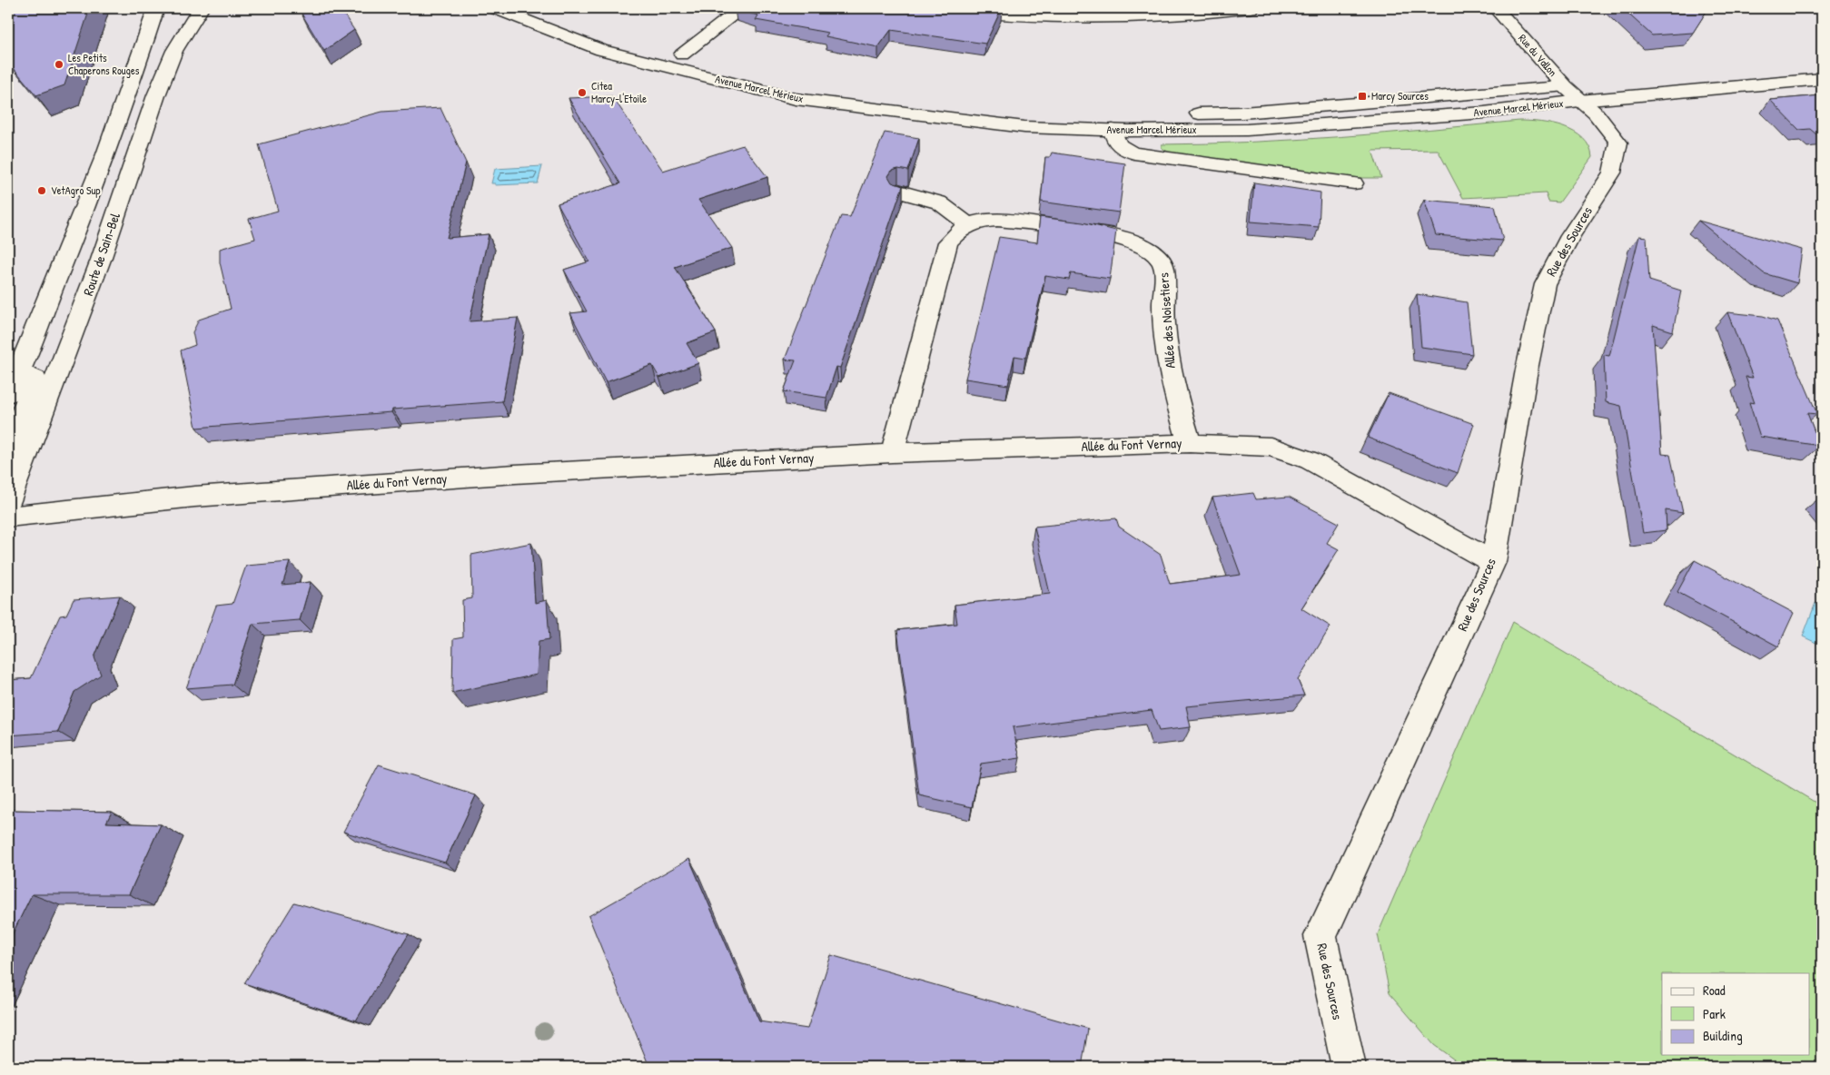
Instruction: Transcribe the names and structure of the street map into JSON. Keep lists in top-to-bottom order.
{
  "streets": {
    "main road": [
      "Rue du Vallon",
      "Avenue Marcel Mérieux",
      "Rue des Sources",
      "Route de Sain-Bel",
      "Allée des Noisetiers",
      "Allée du Font Vernay"
    ]
  },
  "crossings": [
    ["Rue du Vallon", "Avenue Marcel Mérieux"],
    ["Rue du Vallon", "Rue des Sources"],
    ["Avenue Marcel Mérieux", "Rue des Sources"],
    ["Rue des Sources", "Allée du Font Vernay"],
    ["Allée des Noisetiers", "Allée du Font Vernay"]
  ],
  "places": {
    "other": ["Les Petits Chaperons Rouges", "Citea Marcy-l'Etoile", "VetAgro Sup"],
    "transit": ["Marcy Sources"]
  },
  "legend": ["Road", "Park", "Building"]
}
